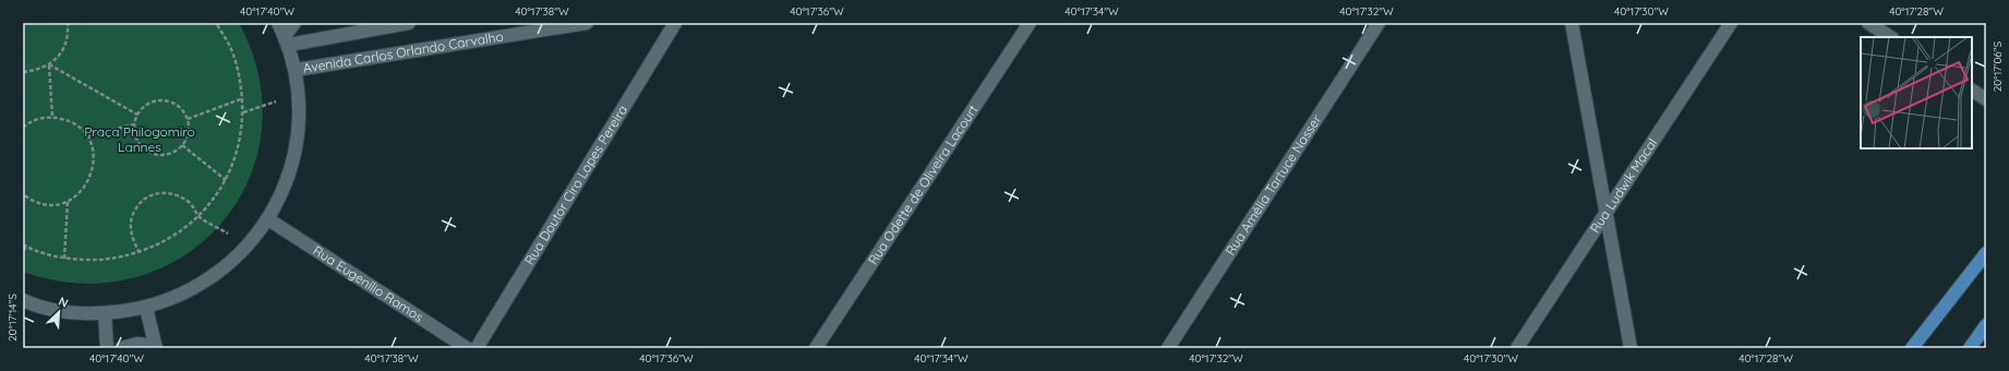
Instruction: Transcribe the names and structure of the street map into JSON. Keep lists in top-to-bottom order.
{
  "streets": {
    "street": [
      "Avenida Carlos Orlando Carvalho",
      "Rua Doutor Ciro Lopes Pereira",
      "Rua Odette de Oliveira Lacourt",
      "Rua Amélia Tartuce Nasser",
      "Rua Ludwik Macal",
      "Rua Eugenílio Ramos"
    ]
  },
  "parks": ["Praça Philogomiro Lannes"],
  "north": "top right",
  "coordinates": [
    "40°17'40\"W",
    "40°17'38\"W",
    "40°17'36\"W",
    "40°17'34\"W",
    "40°17'32\"W",
    "40°17'30\"W",
    "40°17'28\"W",
    "20°17'06\"S",
    "20°17'14\"S"
  ]
}
